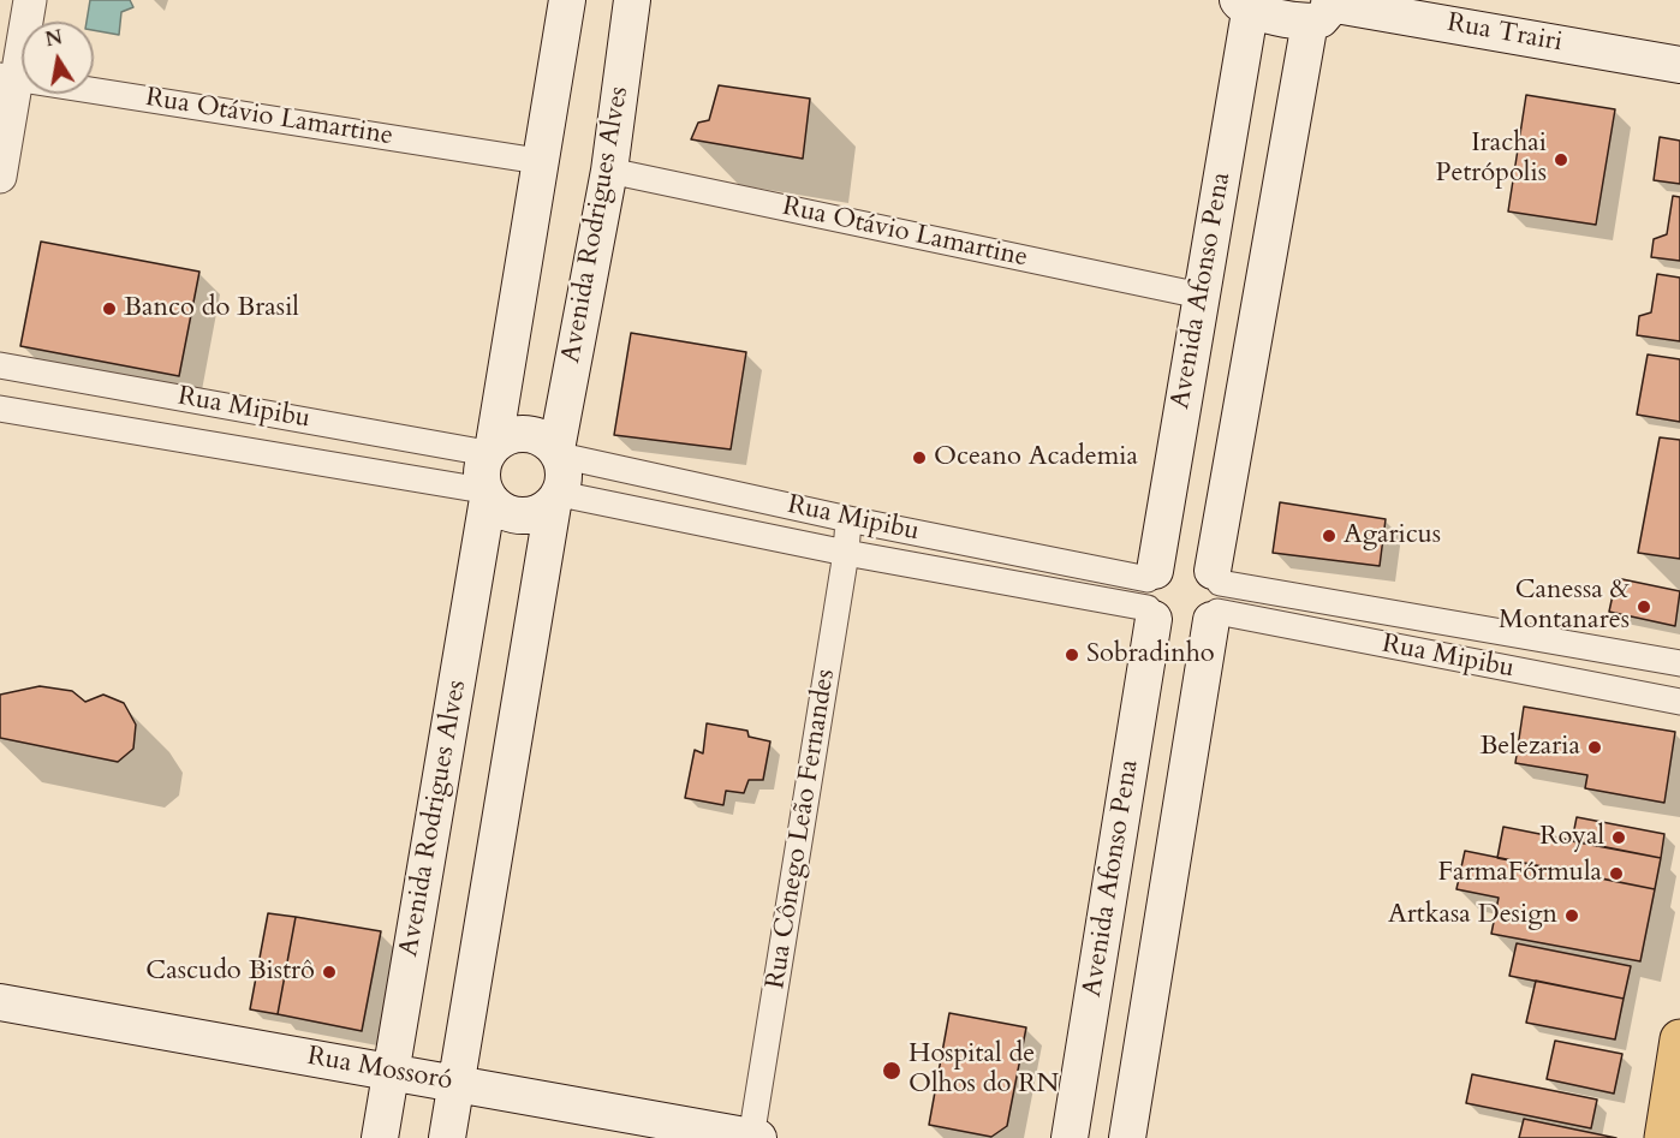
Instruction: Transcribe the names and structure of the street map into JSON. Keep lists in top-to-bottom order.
{
  "streets": {
    "main road": [
      "Rua Trairi",
      "Avenida Rodrigues Alves",
      "Avenida Afonso Pena",
      "Rua Mossoró"
    ],
    "street": ["Rua Otávio Lamartine", "Rua Mipibu", "Rua Cônego Leão Fernandes"]
  },
  "crossings": [
    ["Rua Trairi", "Avenida Afonso Pena"],
    ["Rua Otávio Lamartine", "Avenida Rodrigues Alves"],
    ["Rua Otávio Lamartine", "Avenida Afonso Pena"],
    ["Avenida Rodrigues Alves", "Rua Mipibu"],
    ["Avenida Rodrigues Alves", "Rua Mossoró"],
    ["Avenida Afonso Pena", "Rua Mipibu"],
    ["Rua Mipibu", "Rua Cônego Leão Fernandes"],
    ["Rua Cônego Leão Fernandes", "Rua Mossoró"]
  ],
  "places": [
    "Irachai Petrópolis",
    "Banco do Brasil",
    "Oceano Academia",
    "Agaricus",
    "Canessa & Montanares",
    "Sobradinho",
    "Belezaria",
    "Royal",
    "FarmaFórmula",
    "Artkasa Design",
    "Cascudo Bistrô",
    "Hospital de Olhos do RN"
  ],
  "north": "top"
}
